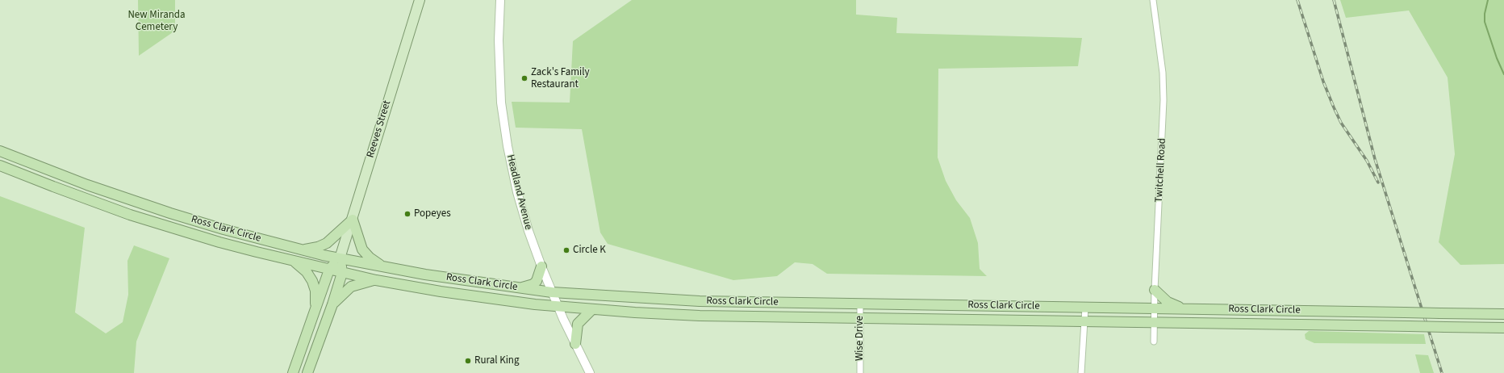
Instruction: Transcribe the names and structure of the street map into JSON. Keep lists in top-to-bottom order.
{
  "streets": {
    "highway": ["Reeves Street", "Ross Clark Circle"],
    "main road": ["Headland Avenue"],
    "street": ["Twitchell Road", "Wise Drive"]
  },
  "crossings": [
    ["Reeves Street", "Ross Clark Circle"],
    ["Twitchell Road", "Ross Clark Circle"],
    ["Headland Avenue", "Ross Clark Circle"],
    ["Ross Clark Circle", "Wise Drive"]
  ],
  "parks": ["New Miranda Cemetery"],
  "places": [
    "Zack's Family Restaurant",
    "Popeyes",
    "Circle K",
    "Rural King"
  ]
}
